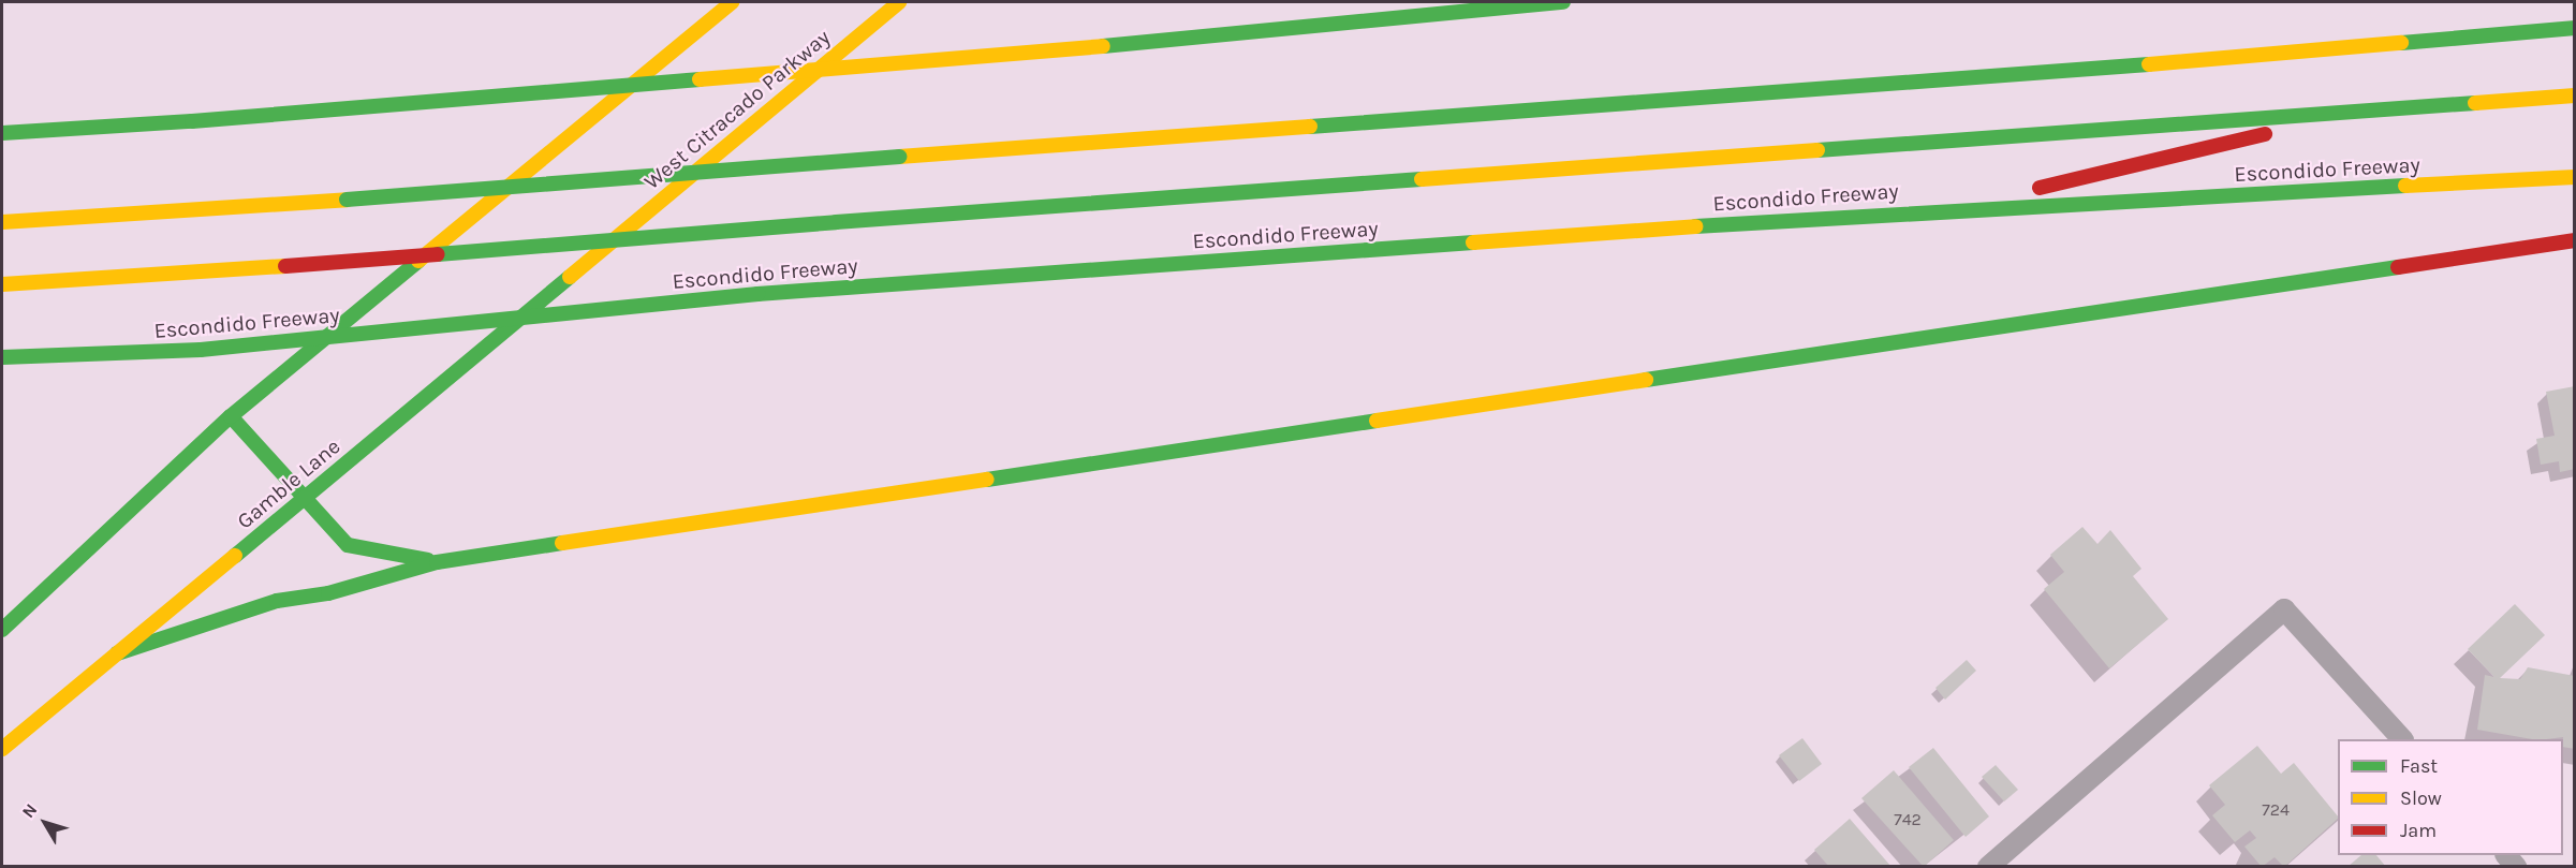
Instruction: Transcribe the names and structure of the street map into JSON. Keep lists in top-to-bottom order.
{
  "streets": {
    "main road": ["West Citracado Parkway", "Escondido Freeway", "Gamble Lane"]
  },
  "crossings": [
    ["West Citracado Parkway", "Gamble Lane"]
  ],
  "house_numbers": ["724", "742"],
  "legend": ["Fast", "Slow", "Jam"],
  "north": "top left"
}
